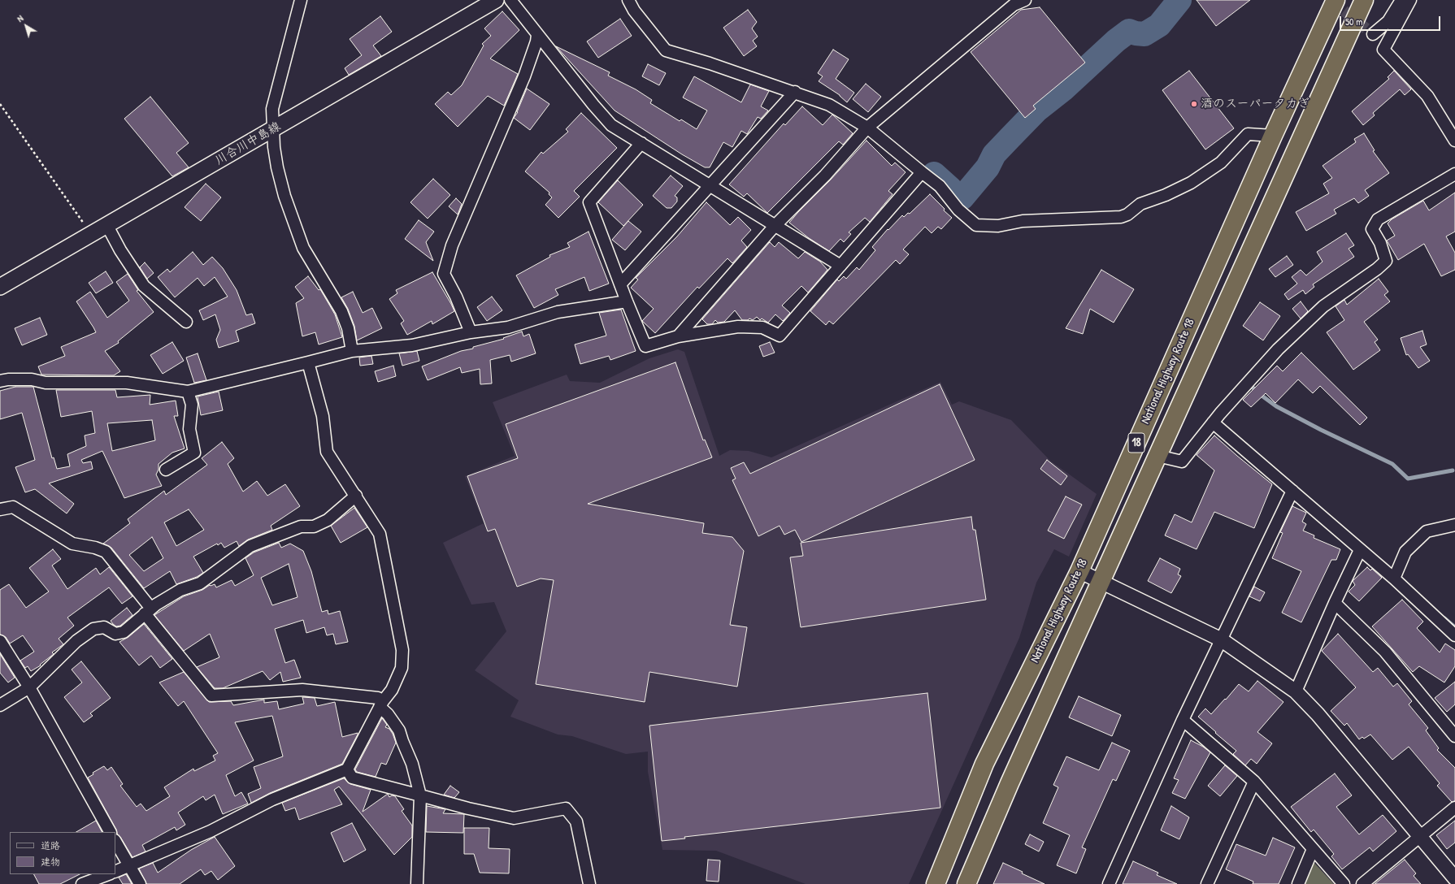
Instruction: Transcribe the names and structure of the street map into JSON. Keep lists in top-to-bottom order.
{
  "streets": {
    "highway": ["National Highway Route 18", "18"],
    "main road": ["川合川中島線"]
  },
  "places": ["酒のスーパータカぎ"],
  "legend": ["道路", "建物"],
  "scale_bar": "50 m",
  "north": "top left"
}
